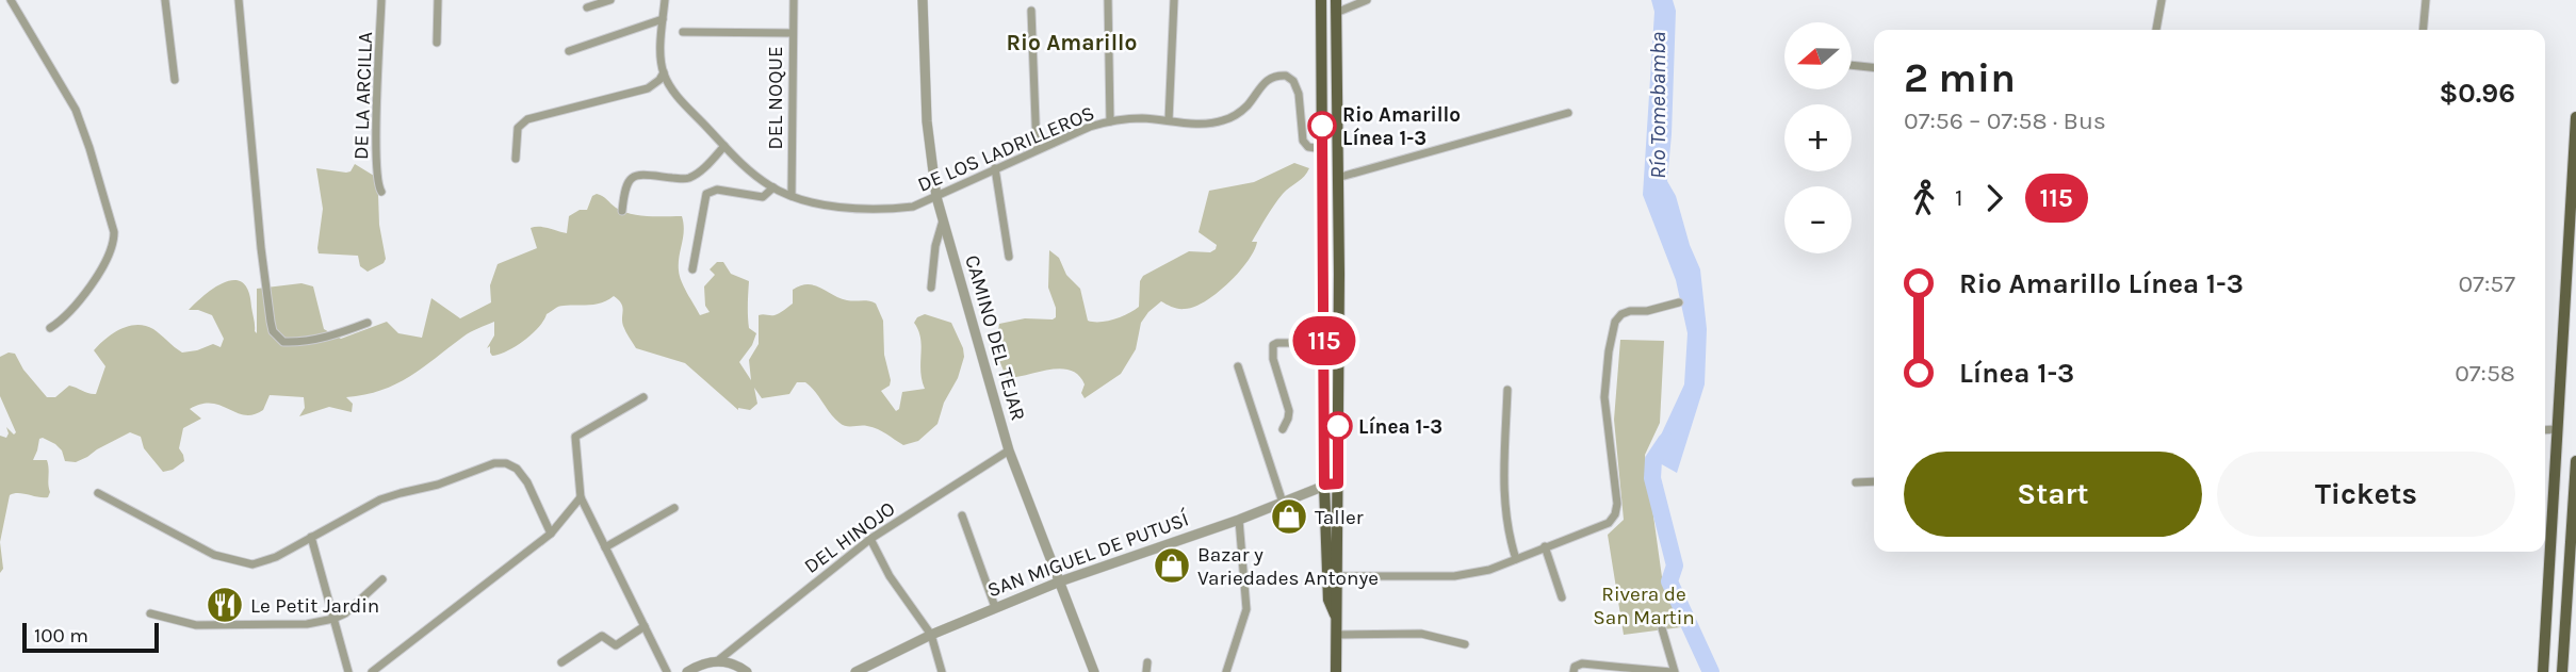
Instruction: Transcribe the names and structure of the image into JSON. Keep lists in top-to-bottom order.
{
  "streets": {
    "street": [
      "DE LA ARCILLA",
      "DEL NOQUE",
      "DE LOS LADRILLEROS",
      "CAMINO DEL TEJAR",
      "DEL HINOJO",
      "SAN MIGUEL DE PUTUSÍ"
    ]
  },
  "crossings": [
    ["DEL NOQUE", "DE LOS LADRILLEROS"],
    ["DE LOS LADRILLEROS", "CAMINO DEL TEJAR"],
    ["CAMINO DEL TEJAR", "DEL HINOJO"],
    ["CAMINO DEL TEJAR", "SAN MIGUEL DE PUTUSÍ"]
  ],
  "districts": ["Rio Amarillo"],
  "water": ["Río Tomebamba"],
  "parks": ["Rivera de San Martin"],
  "places": {
    "other": ["Rio Amarillo Línea 1-3", "Línea 1-3"],
    "shop": ["Taller", "Bazar y Variedades Antonye"],
    "restaurant": ["Le Petit Jardin"]
  },
  "lines": ["bus line 115"],
  "scale_bar": "100 m",
  "north": "left",
  "page": {
    "on_map": "115",
    "map_buttons": ["+", "−"],
    "heading": ["2 min", "07:56 – 07:58 · Bus", "$0.96"],
    "legs": ["1", "115"],
    "list": [
      {
        "name": "Rio Amarillo Línea 1-3",
        "value": "07:57"
      },
      {
        "name": "Línea 1-3",
        "value": "07:58"
      }
    ],
    "buttons": ["Start", "Tickets"],
    "scale": "100 m"
  }
}
